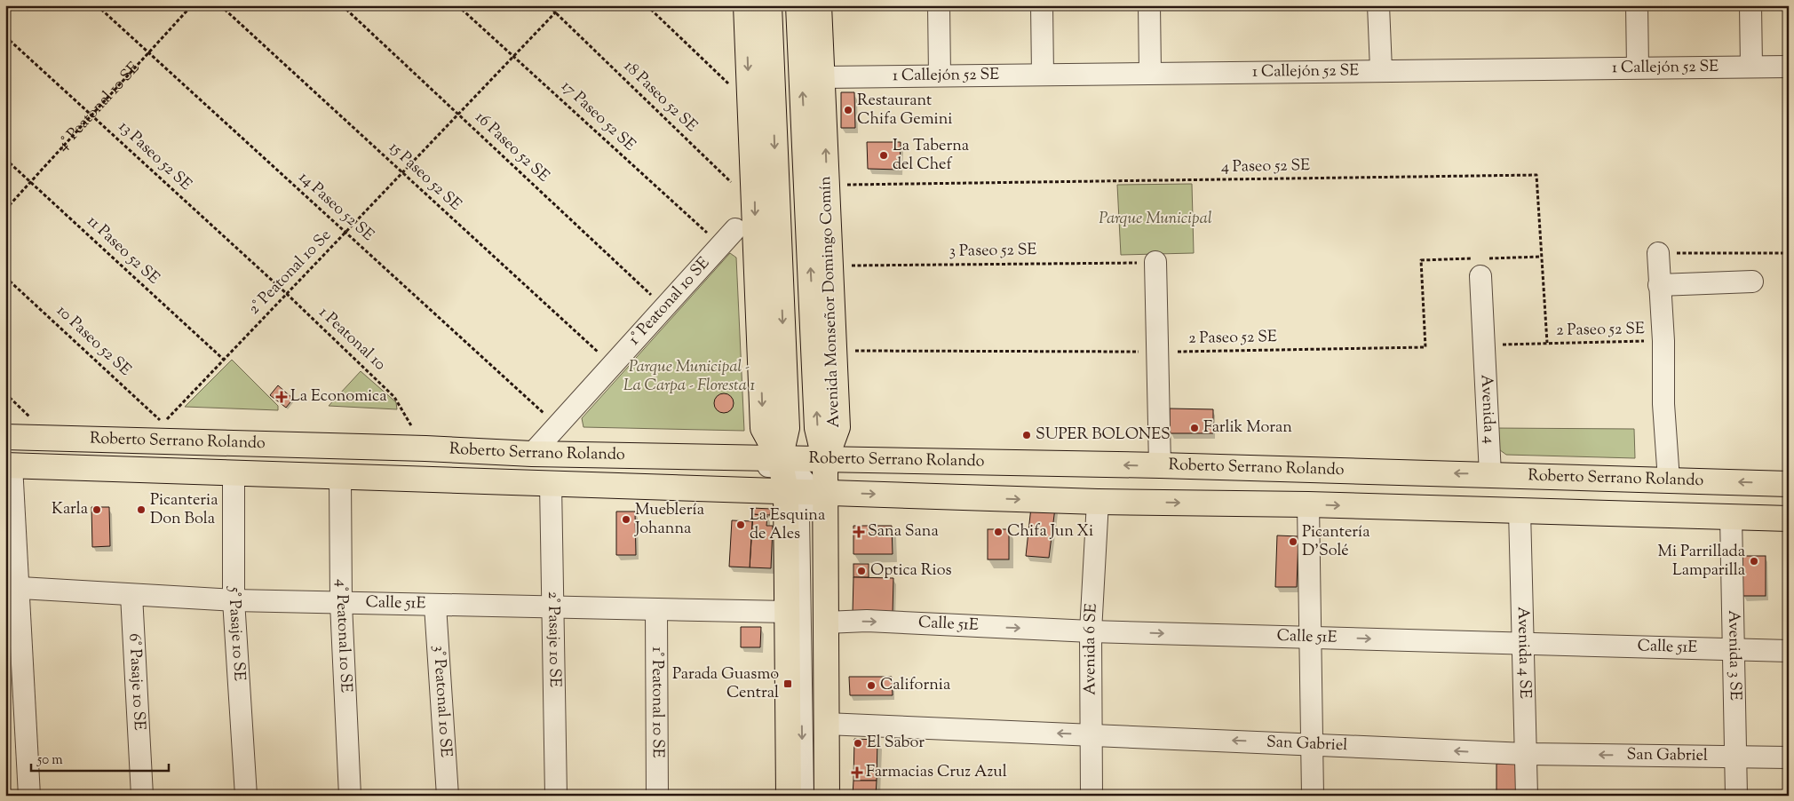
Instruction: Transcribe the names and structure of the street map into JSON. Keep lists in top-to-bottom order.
{
  "streets": {
    "main road": ["Avenida Monseñor Domingo Comín", "Roberto Serrano Rolando"],
    "street": [
      "1 Callejón 52 SE",
      "4° Peatonal 10 SE",
      "1° Peatonal 10 SE",
      "Avenida 4",
      "Calle 51E",
      "5° Pasaje 10 SE",
      "2° Pasaje 10 SE",
      "Avenida 6 SE",
      "Avenida 4 SE",
      "Avenida 3 SE",
      "6° Pasaje 10 SE",
      "3° Peatonal 10 SE",
      "San Gabriel"
    ],
    "path": [
      "18 Paseo 52 SE",
      "17 Paseo 52 SE",
      "16 Paseo 52 SE",
      "13 Paseo 52 SE",
      "4 Paseo 52 SE",
      "15 Paseo 52 SE",
      "14 Paseo 52 SE",
      "11 Paseo 52 SE",
      "3 Paseo 52 SE",
      "2° Peatonal 10 Se",
      "2 Paseo 52 SE",
      "1 Peatonal 10",
      "10 Paseo 52 SE"
    ]
  },
  "crossings": [
    ["1 Callejón 52 SE", "Avenida Monseñor Domingo Comín"],
    ["18 Paseo 52 SE", "2° Peatonal 10 Se"],
    ["4° Peatonal 10 SE", "13 Paseo 52 SE"],
    ["4° Peatonal 10 SE", "14 Paseo 52 SE"],
    ["4° Peatonal 10 SE", "11 Paseo 52 SE"],
    ["4° Peatonal 10 SE", "Roberto Serrano Rolando"],
    ["4° Peatonal 10 SE", "Calle 51E"],
    ["17 Paseo 52 SE", "2° Peatonal 10 Se"],
    ["17 Paseo 52 SE", "1° Peatonal 10 SE"],
    ["16 Paseo 52 SE", "2° Peatonal 10 Se"],
    ["16 Paseo 52 SE", "1° Peatonal 10 SE"],
    ["13 Paseo 52 SE", "2° Peatonal 10 Se"],
    ["13 Paseo 52 SE", "1 Peatonal 10"],
    ["4 Paseo 52 SE", "Avenida Monseñor Domingo Comín"],
    ["4 Paseo 52 SE", "2 Paseo 52 SE"],
    ["15 Paseo 52 SE", "2° Peatonal 10 Se"],
    ["15 Paseo 52 SE", "1° Peatonal 10 SE"],
    ["14 Paseo 52 SE", "2° Peatonal 10 Se"],
    ["14 Paseo 52 SE", "1° Peatonal 10 SE"],
    ["11 Paseo 52 SE", "2° Peatonal 10 Se"],
    ["3 Paseo 52 SE", "Avenida Monseñor Domingo Comín"],
    ["2° Peatonal 10 Se", "1 Peatonal 10"],
    ["2° Peatonal 10 Se", "10 Paseo 52 SE"],
    ["1° Peatonal 10 SE", "Roberto Serrano Rolando"],
    ["1° Peatonal 10 SE", "Calle 51E"],
    ["Avenida Monseñor Domingo Comín", "2 Paseo 52 SE"],
    ["Avenida Monseñor Domingo Comín", "Roberto Serrano Rolando"],
    ["2 Paseo 52 SE", "Avenida 4"],
    ["1 Peatonal 10", "Roberto Serrano Rolando"],
    ["Avenida 4", "Roberto Serrano Rolando"],
    ["Roberto Serrano Rolando", "5° Pasaje 10 SE"],
    ["Roberto Serrano Rolando", "2° Pasaje 10 SE"],
    ["Roberto Serrano Rolando", "Avenida 6 SE"],
    ["Roberto Serrano Rolando", "Avenida 4 SE"],
    ["Roberto Serrano Rolando", "Avenida 3 SE"],
    ["Calle 51E", "5° Pasaje 10 SE"],
    ["Calle 51E", "2° Pasaje 10 SE"],
    ["Calle 51E", "Avenida 6 SE"],
    ["Calle 51E", "Avenida 4 SE"],
    ["Calle 51E", "Avenida 3 SE"],
    ["Calle 51E", "6° Pasaje 10 SE"],
    ["Calle 51E", "3° Peatonal 10 SE"],
    ["Avenida 6 SE", "San Gabriel"],
    ["Avenida 4 SE", "San Gabriel"],
    ["Avenida 3 SE", "San Gabriel"]
  ],
  "one_way": ["Calle 51E", "San Gabriel"],
  "parks": ["Parque Municipal", "Parque Municipal - La Carpa - Floresta 1"],
  "places": {
    "other": [
      "Restaurant Chifa Gemini",
      "La Taberna del Chef",
      "Farlik Moran",
      "SUPER BOLONES",
      "Karla",
      "Picanteria Don Bola",
      "Mueblería Johanna",
      "La Esquina de Ales",
      "Chifa Jun Xi",
      "Picantería D'Solé",
      "Mi Parrillada Lamparilla",
      "Optica Rios",
      "California",
      "El Sabor"
    ],
    "health": ["La Economica", "Sana Sana", "Farmacias Cruz Azul"],
    "transit": ["Parada Guasmo Central"]
  },
  "scale_bar": "50 m"
}
